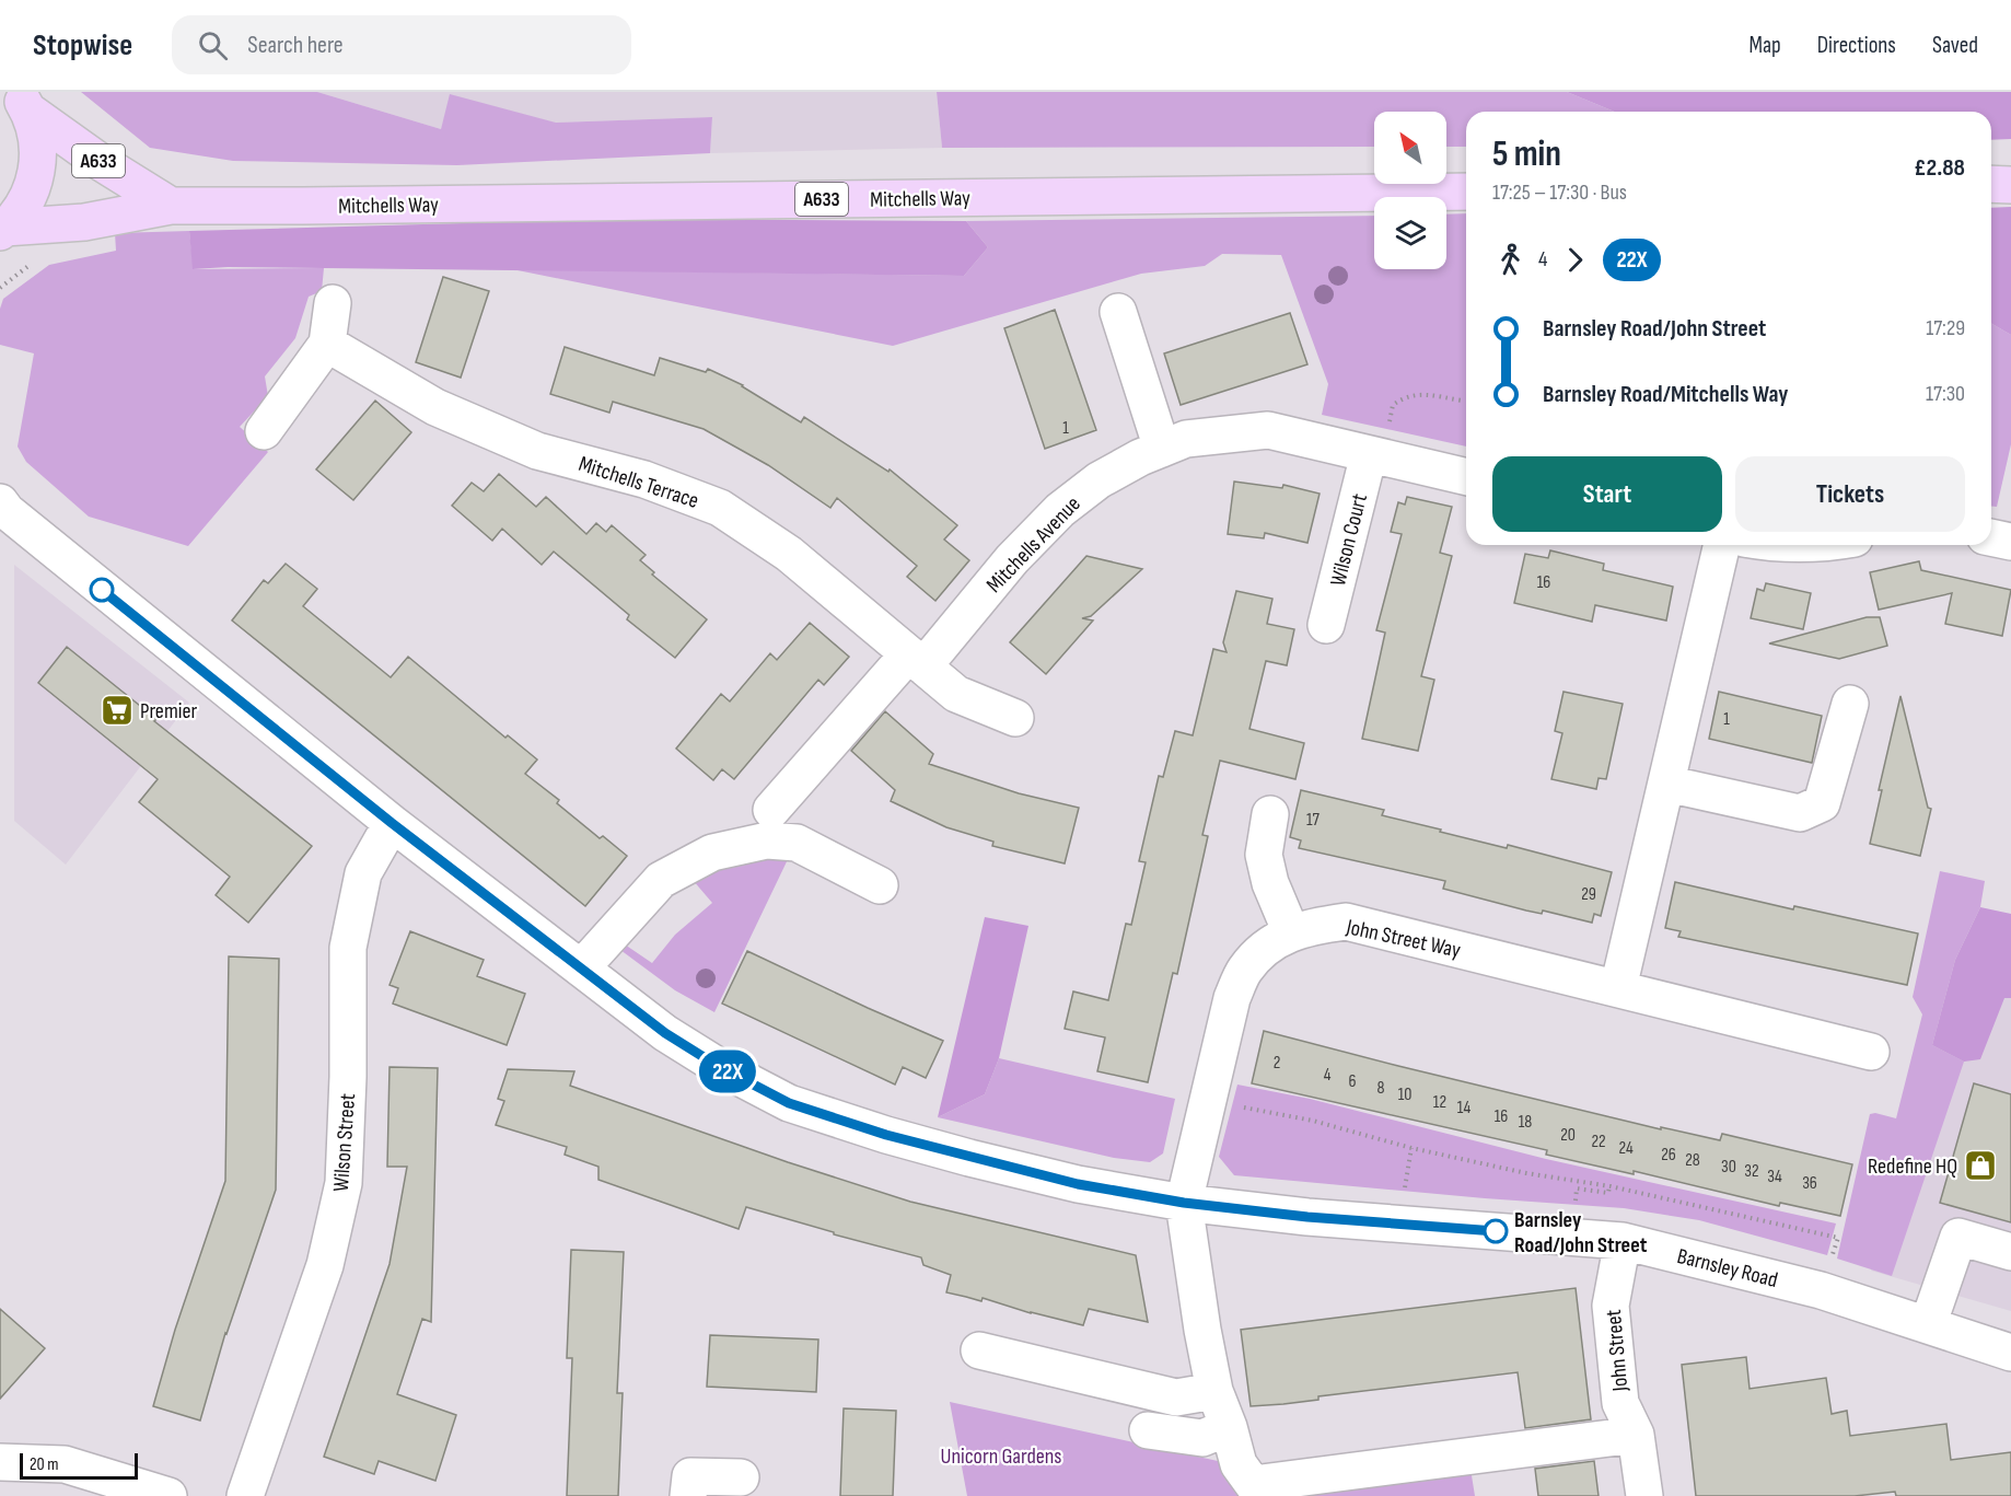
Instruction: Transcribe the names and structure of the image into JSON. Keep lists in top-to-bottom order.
{
  "streets": {
    "main road": ["A633", "Mitchells Way"],
    "street": [
      "Mitchells Terrace",
      "Wilson Court",
      "Mitchells Avenue",
      "John Street Way",
      "Wilson Street",
      "Barnsley Road",
      "John Street"
    ]
  },
  "crossings": [
    ["A633", "Mitchells Way"],
    ["Mitchells Terrace", "Mitchells Avenue"],
    ["Wilson Court", "Mitchells Avenue"],
    ["John Street Way", "Barnsley Road"],
    ["Wilson Street", "Barnsley Road"],
    ["Barnsley Road", "John Street"]
  ],
  "parks": ["Unicorn Gardens"],
  "places": {
    "supermarket": ["Premier"],
    "shop": ["Redefine HQ"],
    "other": ["Barnsley Road/John Street"]
  },
  "lines": ["bus line 22X"],
  "house_numbers": [
    "1",
    "16",
    "1",
    "17",
    "29",
    "2",
    "4",
    "6",
    "8",
    "10",
    "12",
    "14",
    "16",
    "18",
    "20",
    "22",
    "24",
    "26",
    "28",
    "30",
    "32",
    "34",
    "36"
  ],
  "scale_bar": "20 m",
  "north": "top left",
  "page": {
    "header": "Stopwise",
    "search": "Search here",
    "nav": ["Map", "Directions", "Saved"],
    "on_map": "22X",
    "heading": ["5 min", "17:25 – 17:30 · Bus", "£2.88"],
    "legs": ["4", "22X"],
    "list": [
      {
        "name": "Barnsley Road/John Street",
        "value": "17:29"
      },
      {
        "name": "Barnsley Road/Mitchells Way",
        "value": "17:30"
      }
    ],
    "buttons": ["Start", "Tickets"],
    "scale": "20 m"
  }
}
